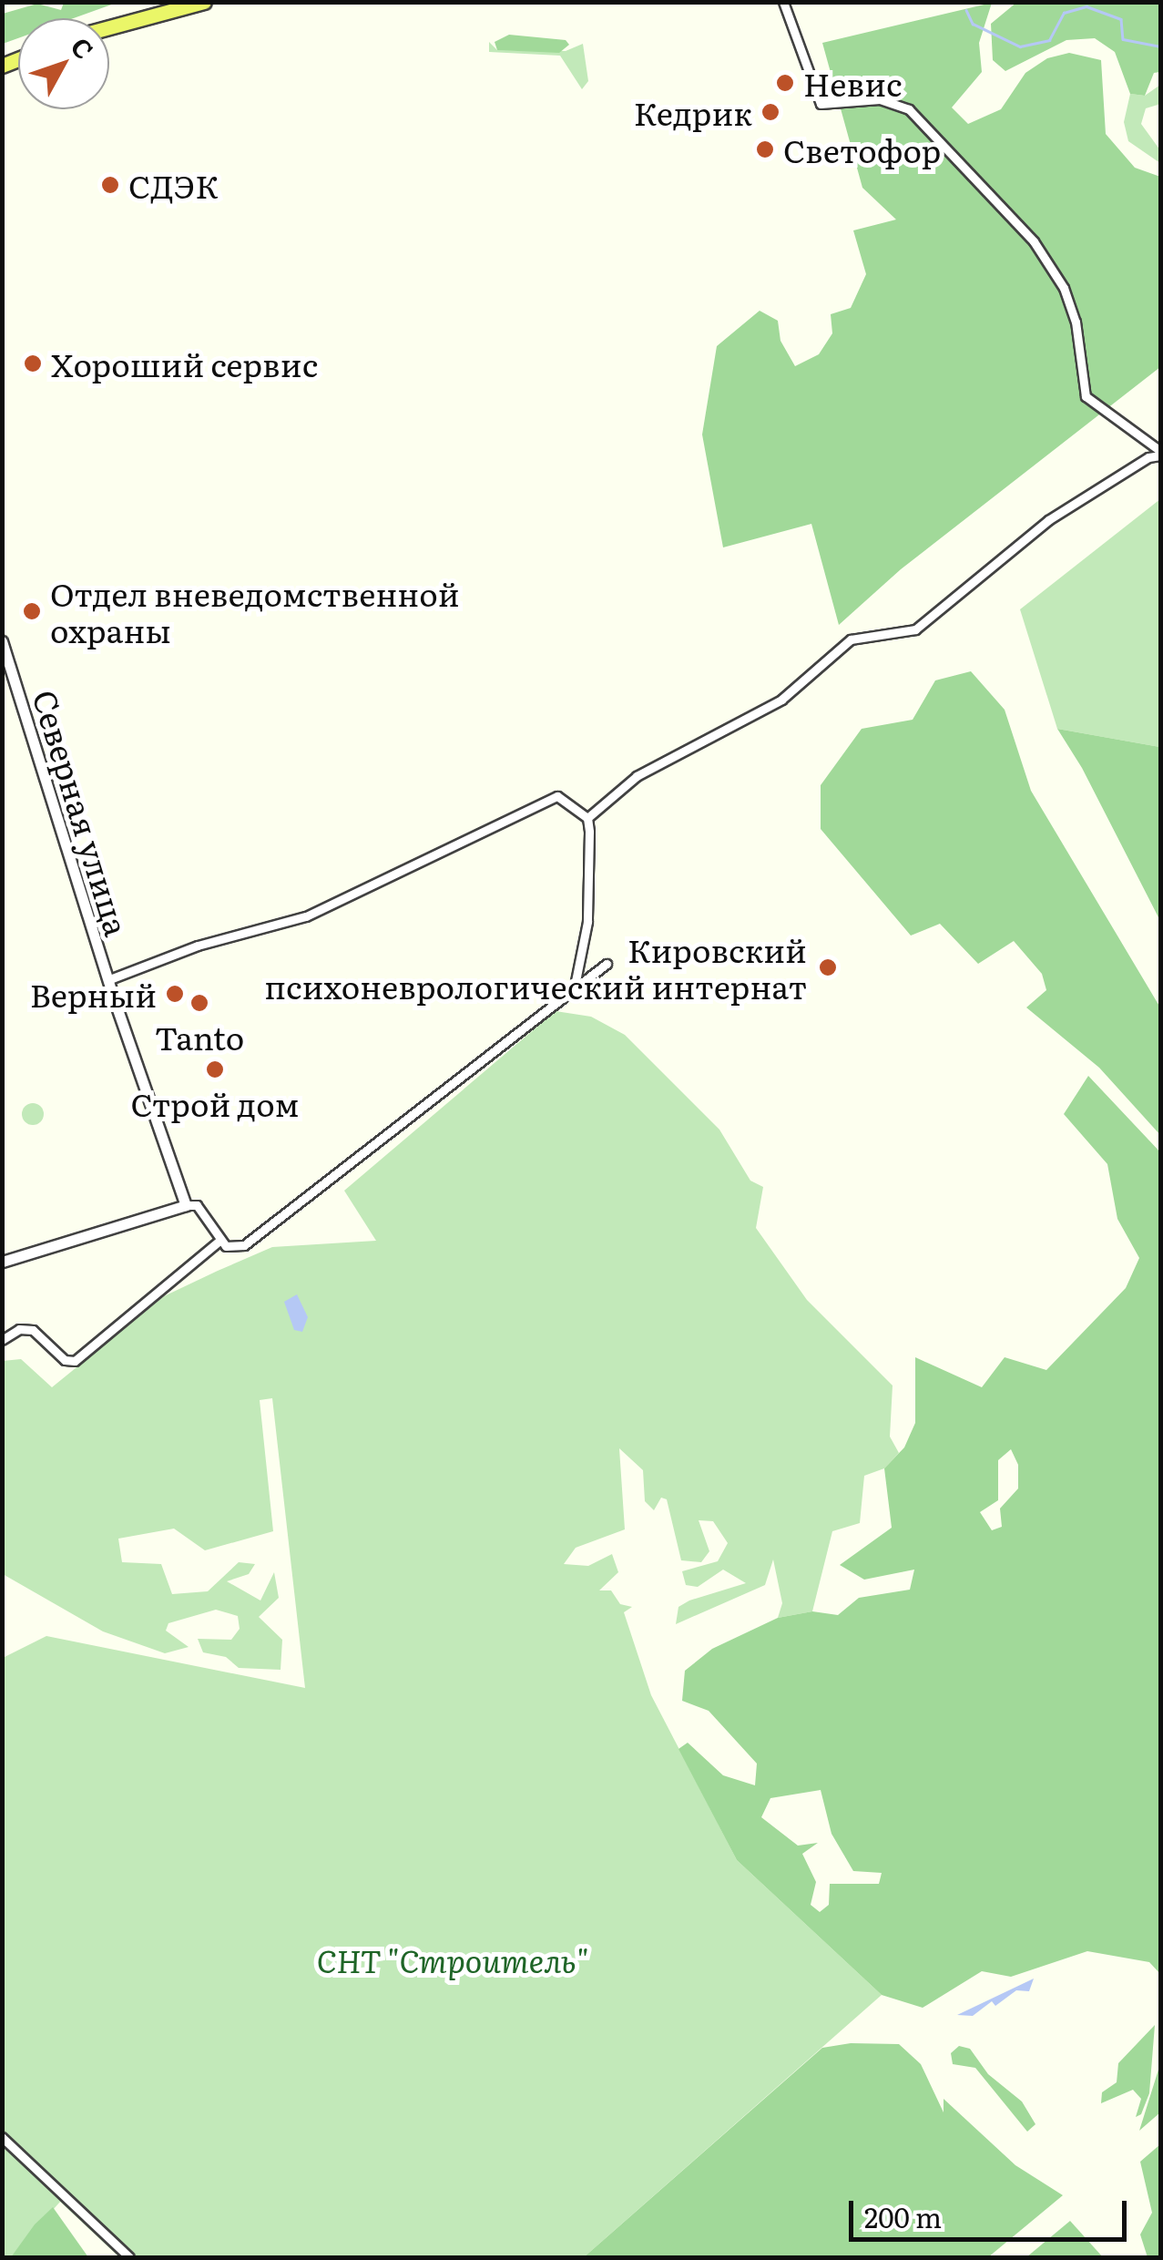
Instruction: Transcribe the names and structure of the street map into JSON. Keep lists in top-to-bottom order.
{
  "streets": {
    "street": ["Северная улица"]
  },
  "parks": ["СНТ \"Строитель\""],
  "places": [
    "Невис",
    "Кедрик",
    "Светофор",
    "СДЭК",
    "Хороший сервис",
    "Отдел вневедомственной охраны",
    "Кировский психоневрологический интернат",
    "Верный",
    "Tanto",
    "Строй дом"
  ],
  "scale_bar": "200 m",
  "north": "top right"
}
